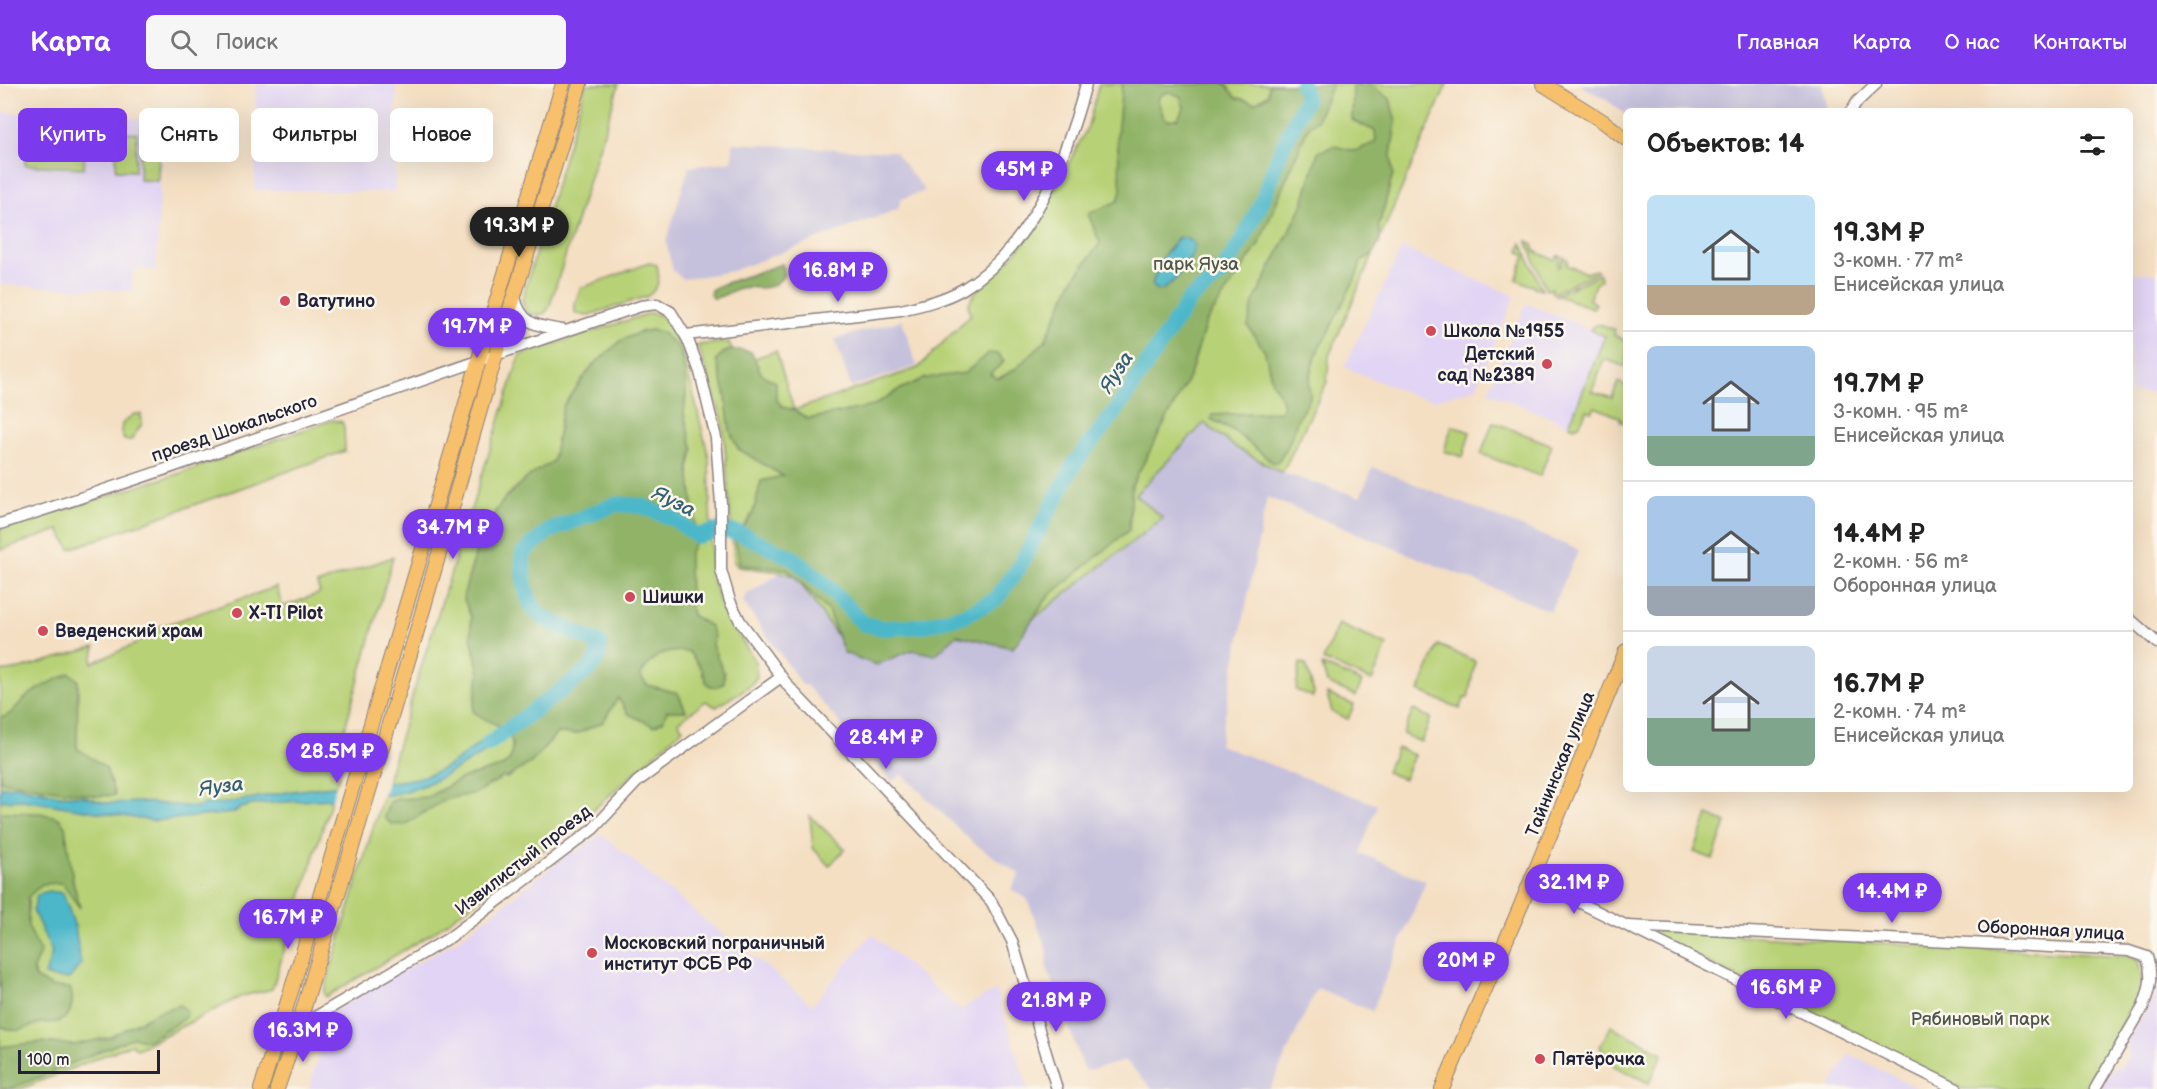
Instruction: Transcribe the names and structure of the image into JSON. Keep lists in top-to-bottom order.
{
  "streets": {
    "main road": ["Тайнинская улица"],
    "street": ["проезд Шокальского", "Извилистый проезд", "Оборонная улица"]
  },
  "crossings": [
    ["проезд Шокальского", "Извилистый проезд"]
  ],
  "water": ["Яуза"],
  "parks": ["парк Яуза", "Рябиновый парк"],
  "places": [
    "Ватутино",
    "Школа №1955",
    "Детский сад №2389",
    "Шишки",
    "X-TI Pilot",
    "Введенский храм",
    "Московский пограничный институт ФСБ РФ",
    "Пятёрочка"
  ],
  "scale_bar": "100 m",
  "page": {
    "header": "Карта",
    "search": "Поиск",
    "nav": [
      "Главная",
      "Карта",
      "О нас",
      "Контакты"
    ],
    "chip": [
      "Купить",
      "Снять",
      "Фильтры",
      "Новое"
    ],
    "heading": "Объектов: 14",
    "price": [
      "45M ₽",
      "19.3M ₽",
      "16.8M ₽",
      "19.7M ₽",
      "34.7M ₽",
      "28.4M ₽",
      "28.5M ₽",
      "32.1M ₽",
      "14.4M ₽",
      "16.7M ₽",
      "20M ₽",
      "16.6M ₽",
      "21.8M ₽",
      "16.3M ₽"
    ],
    "list": [
      {
        "name": "19.3M ₽",
        "note": "3-комн. · 77 m² · Енисейская улица"
      },
      {
        "name": "19.7M ₽",
        "note": "3-комн. · 95 m² · Енисейская улица"
      },
      {
        "name": "14.4M ₽",
        "note": "2-комн. · 56 m² · Оборонная улица"
      },
      {
        "name": "16.7M ₽",
        "note": "2-комн. · 74 m² · Енисейская улица"
      }
    ],
    "scale": "100 m"
  }
}
